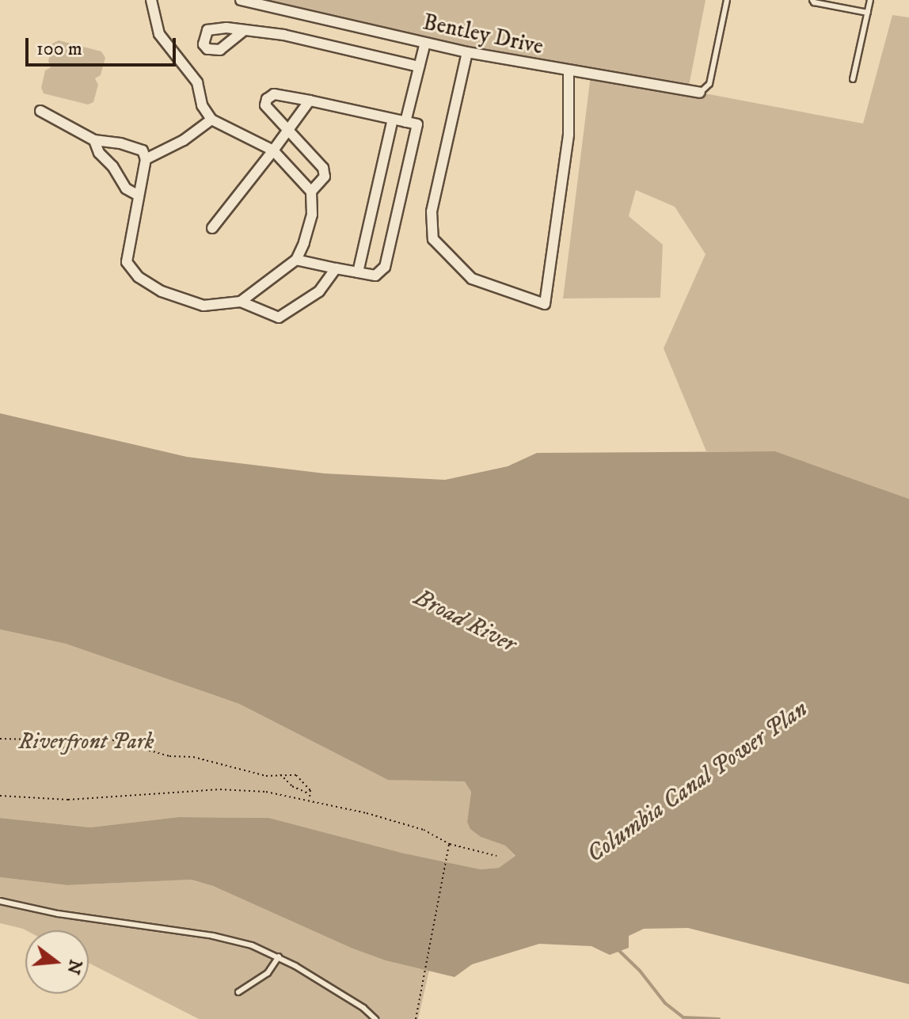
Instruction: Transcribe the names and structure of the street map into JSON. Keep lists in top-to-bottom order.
{
  "streets": {
    "street": ["Bentley Drive"]
  },
  "water": ["Broad River", "Columbia Canal Power Plan"],
  "parks": ["Riverfront Park"],
  "scale_bar": "100 m",
  "north": "right"
}
